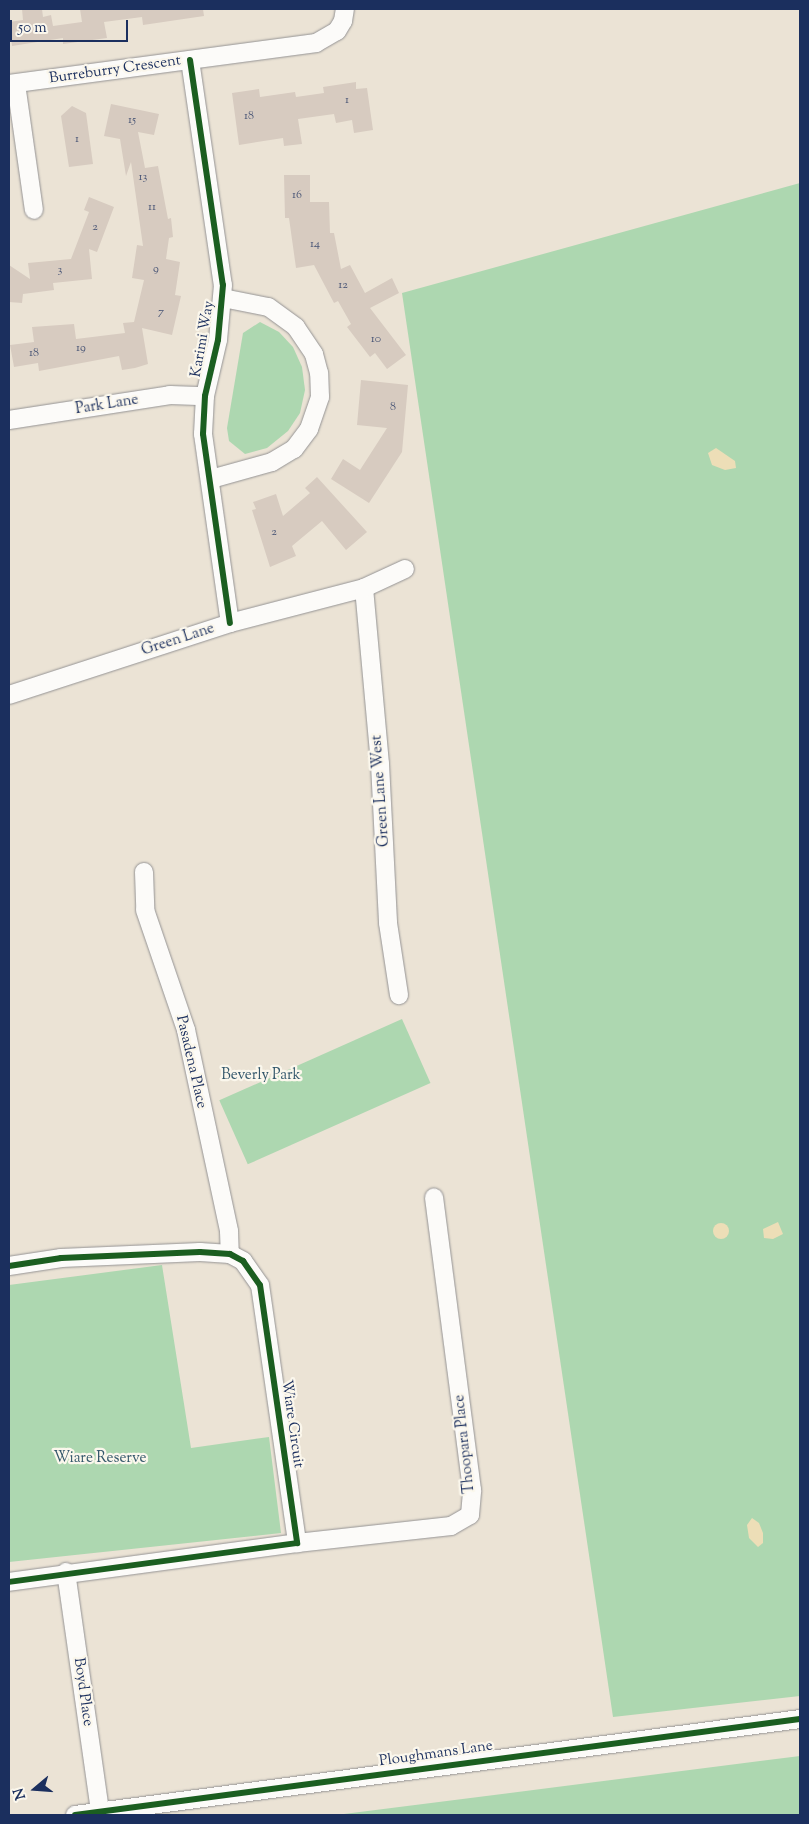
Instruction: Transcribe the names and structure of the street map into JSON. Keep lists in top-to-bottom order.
{
  "streets": {
    "street": [
      "Burreburry Crescent",
      "Karimi Way",
      "Park Lane",
      "Green Lane",
      "Green Lane West",
      "Pasadena Place",
      "Wiare Circuit",
      "Thoopara Place",
      "Boyd Place",
      "Ploughmans Lane"
    ]
  },
  "crossings": [
    ["Burreburry Crescent", "Karimi Way"],
    ["Karimi Way", "Park Lane"],
    ["Karimi Way", "Green Lane"],
    ["Green Lane", "Green Lane West"],
    ["Pasadena Place", "Wiare Circuit"],
    ["Wiare Circuit", "Thoopara Place"],
    ["Boyd Place", "Ploughmans Lane"]
  ],
  "parks": ["Beverly Park", "Wiare Reserve"],
  "house_numbers": [
    "1",
    "18",
    "15",
    "1",
    "13",
    "16",
    "11",
    "2",
    "14",
    "9",
    "3",
    "12",
    "7",
    "10",
    "19",
    "18",
    "8",
    "2"
  ],
  "scale_bar": "50 m",
  "north": "left"
}
